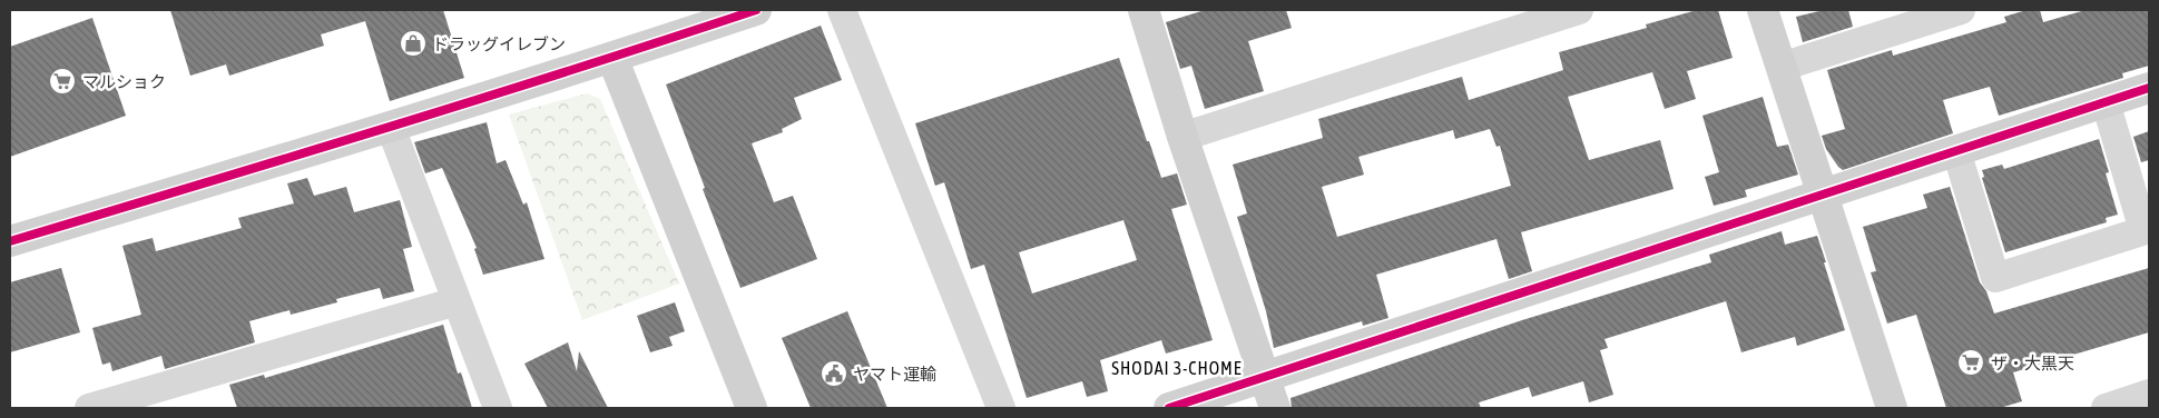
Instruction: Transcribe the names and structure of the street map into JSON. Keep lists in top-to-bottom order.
{
  "districts": ["SHODAI 3-CHOME"],
  "places": {
    "shop": ["ドラッグイレブン"],
    "supermarket": ["マルショク", "ザ・大黒天"],
    "public building": ["ヤマト運輸"]
  }
}
